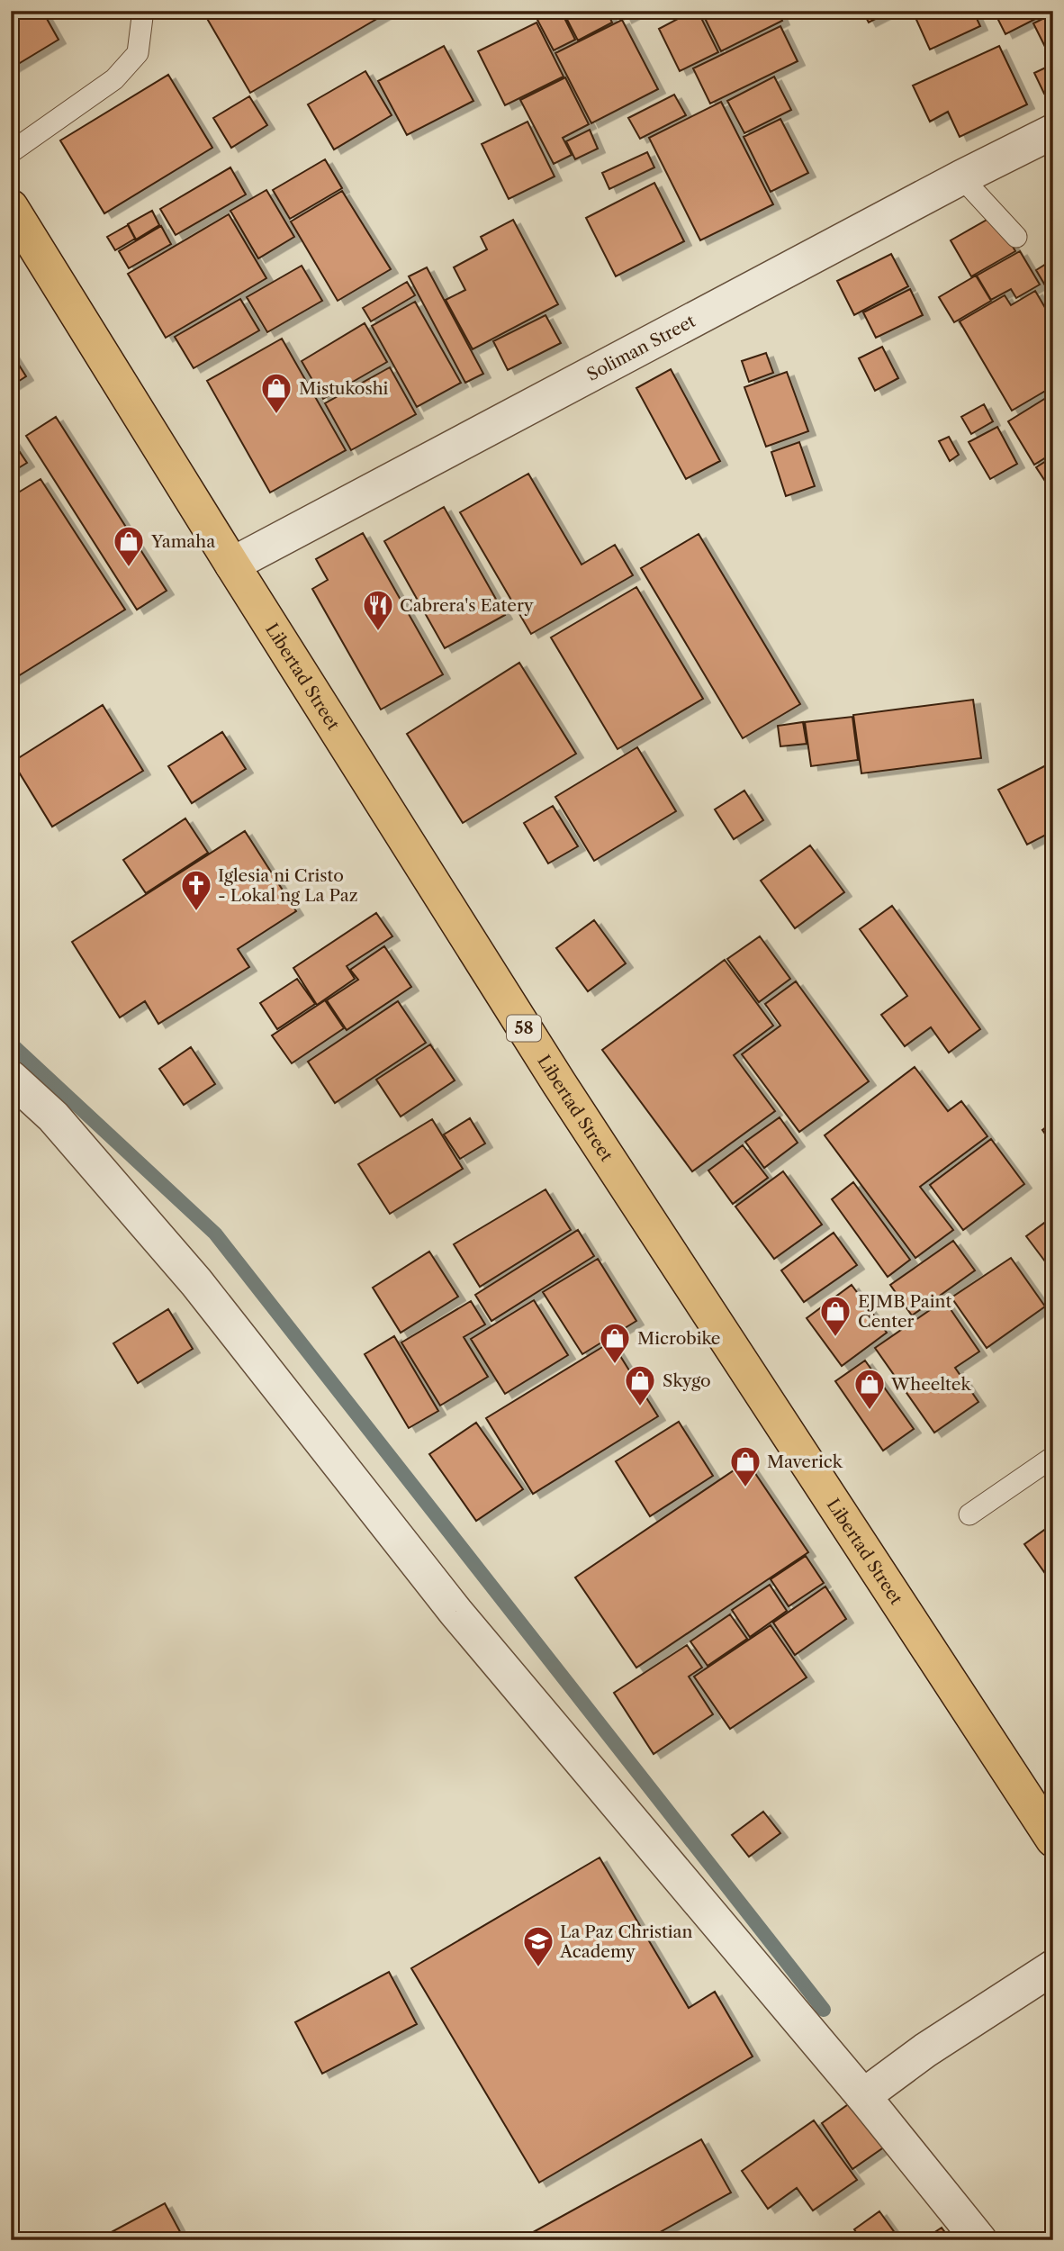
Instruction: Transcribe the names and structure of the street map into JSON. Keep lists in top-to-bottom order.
{
  "streets": {
    "highway": ["Libertad Street", "58"],
    "street": ["Soliman Street"]
  },
  "crossings": [
    ["Soliman Street", "Libertad Street"]
  ],
  "places": {
    "shop": [
      "Mistukoshi",
      "Yamaha",
      "EJMB Paint Center",
      "Microbike",
      "Skygo",
      "Wheeltek",
      "Maverick"
    ],
    "restaurant": ["Cabrera's Eatery"],
    "church": ["Iglesia ni Cristo - Lokal ng La Paz"],
    "school or university": ["La Paz Christian Academy"]
  }
}
